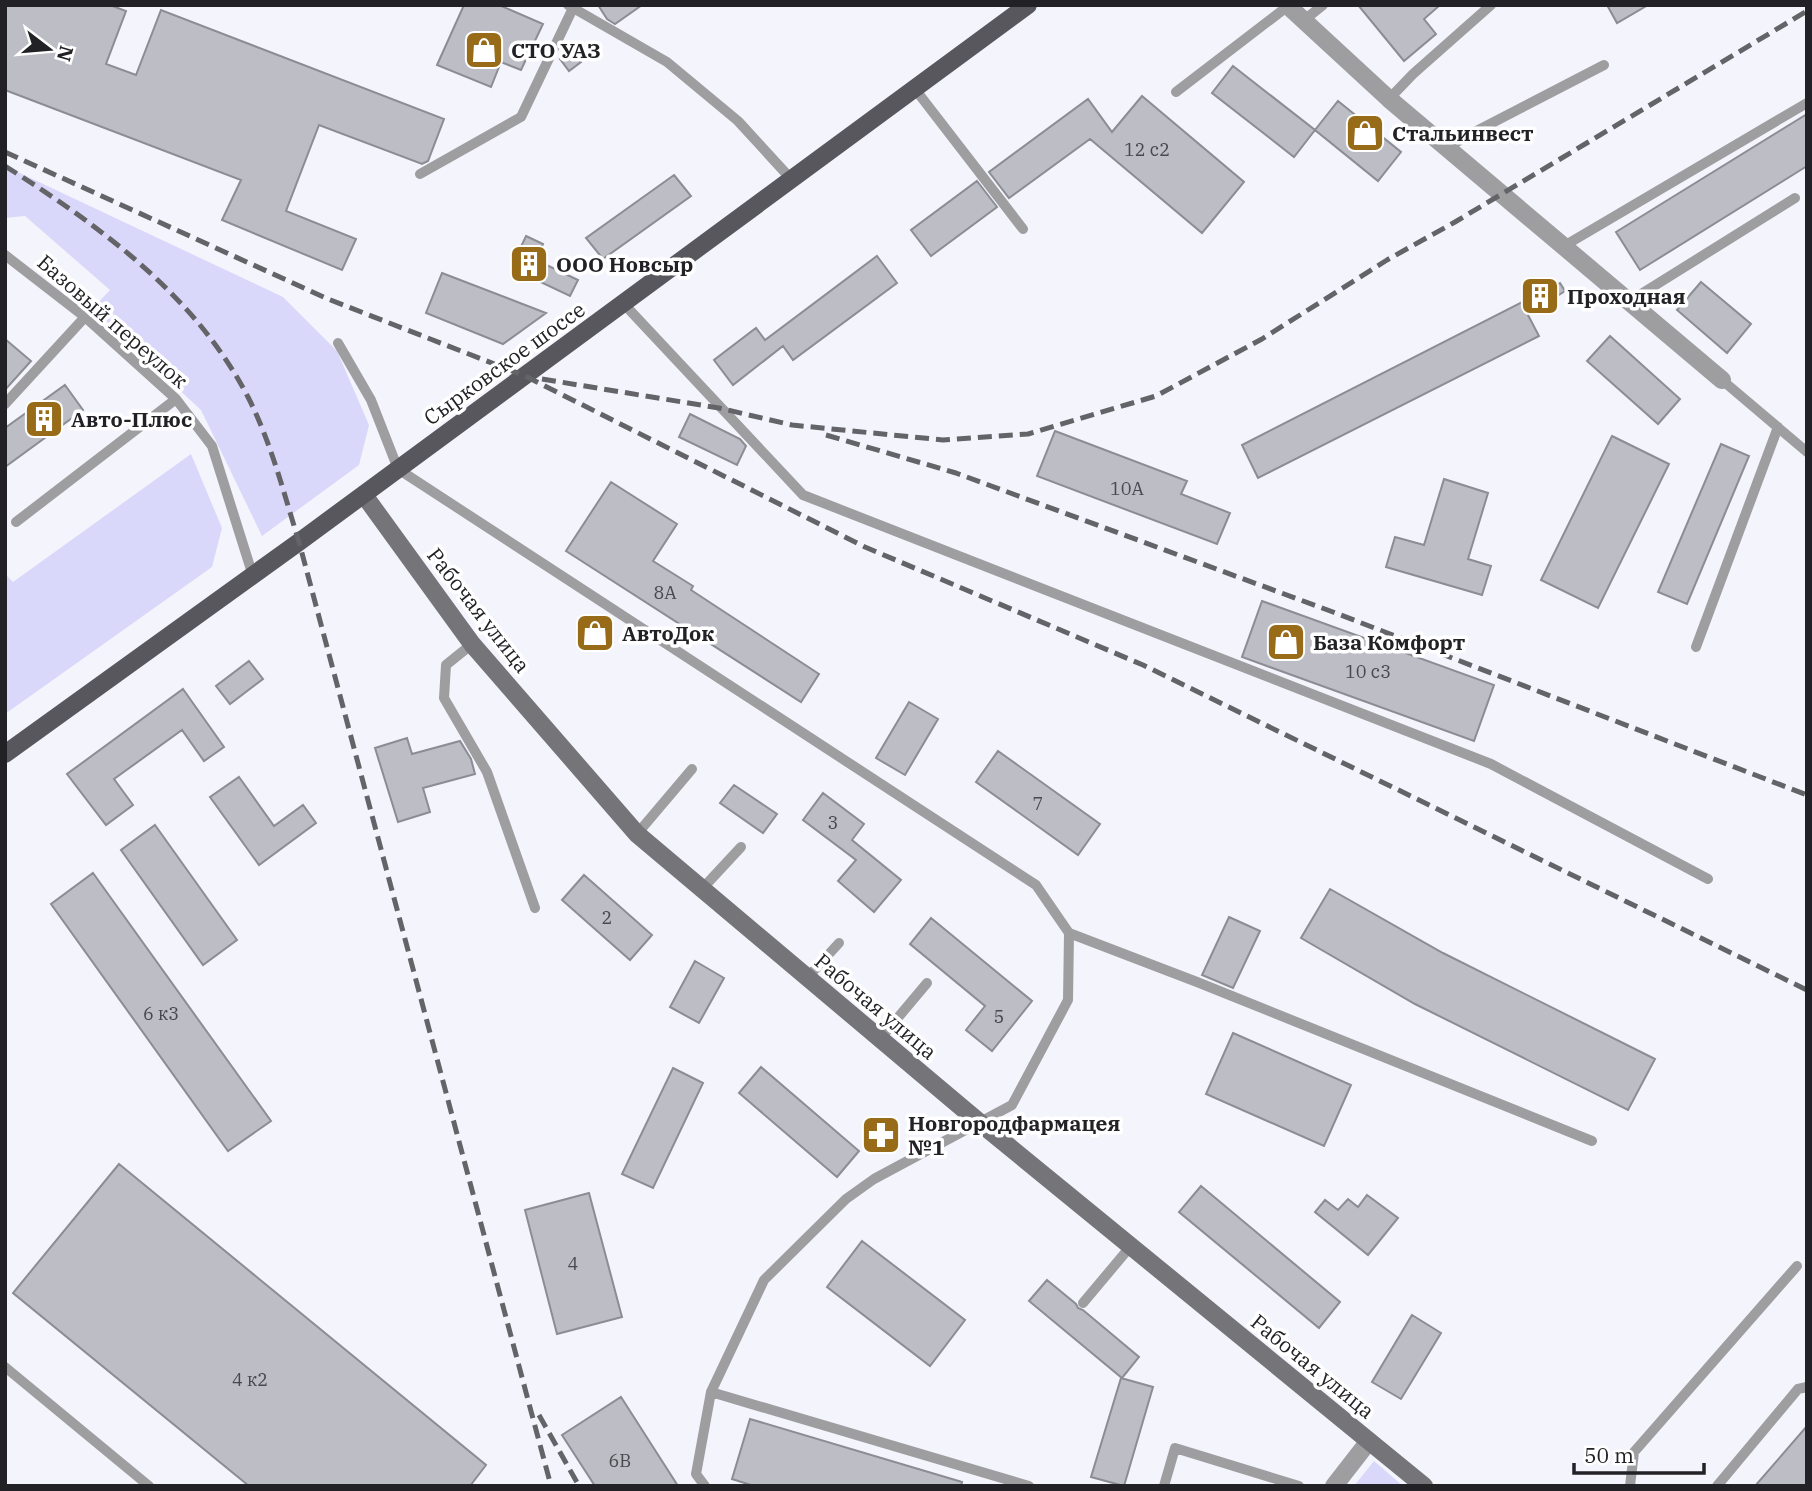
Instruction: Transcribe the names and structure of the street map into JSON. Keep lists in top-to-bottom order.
{
  "streets": {
    "main road": ["Сырковское шоссе", "Рабочая улица"],
    "lane": ["Базовый переулок"]
  },
  "crossings": [
    ["Базовый переулок", "Сырковское шоссе"],
    ["Сырковское шоссе", "Рабочая улица"]
  ],
  "places": {
    "shop": [
      "СТО УАЗ",
      "Стальинвест",
      "АвтоДок",
      "База Комфорт"
    ],
    "building": ["ООО Новсыр", "Проходная", "Авто-Плюс"],
    "pharmacy": ["Новгородфармацея №1"]
  },
  "house_numbers": [
    "12 с2",
    "10А",
    "8А",
    "10 с3",
    "7",
    "3",
    "2",
    "6 к3",
    "5",
    "4",
    "4 к2",
    "6В"
  ],
  "scale_bar": "50 m",
  "north": "right"
}
